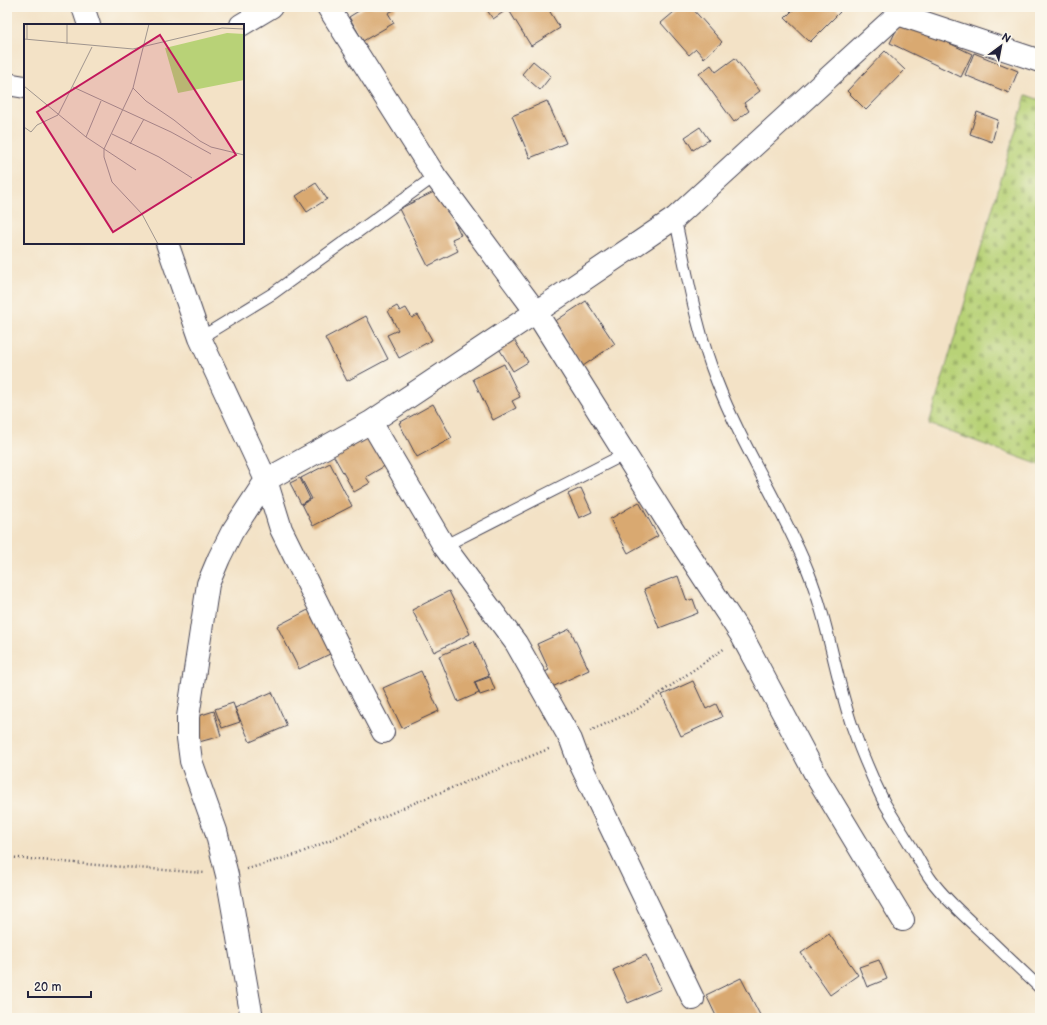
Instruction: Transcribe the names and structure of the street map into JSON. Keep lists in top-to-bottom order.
{
  "scale_bar": "20 m",
  "north": "top right"
}
